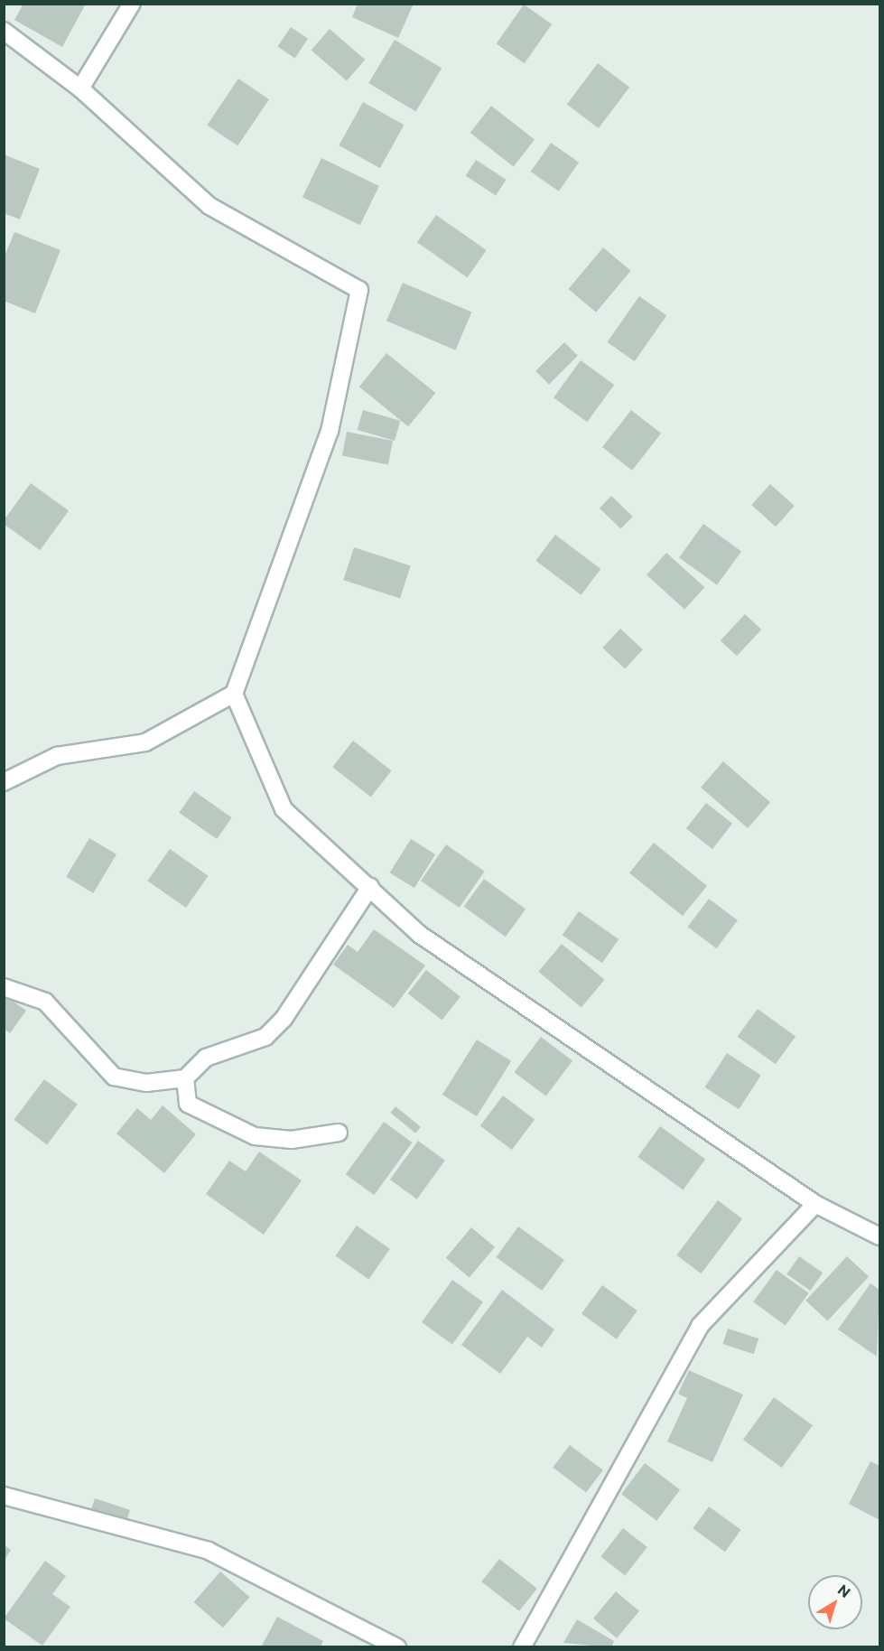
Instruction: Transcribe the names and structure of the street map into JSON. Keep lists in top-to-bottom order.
{
  "north": "top right"
}
